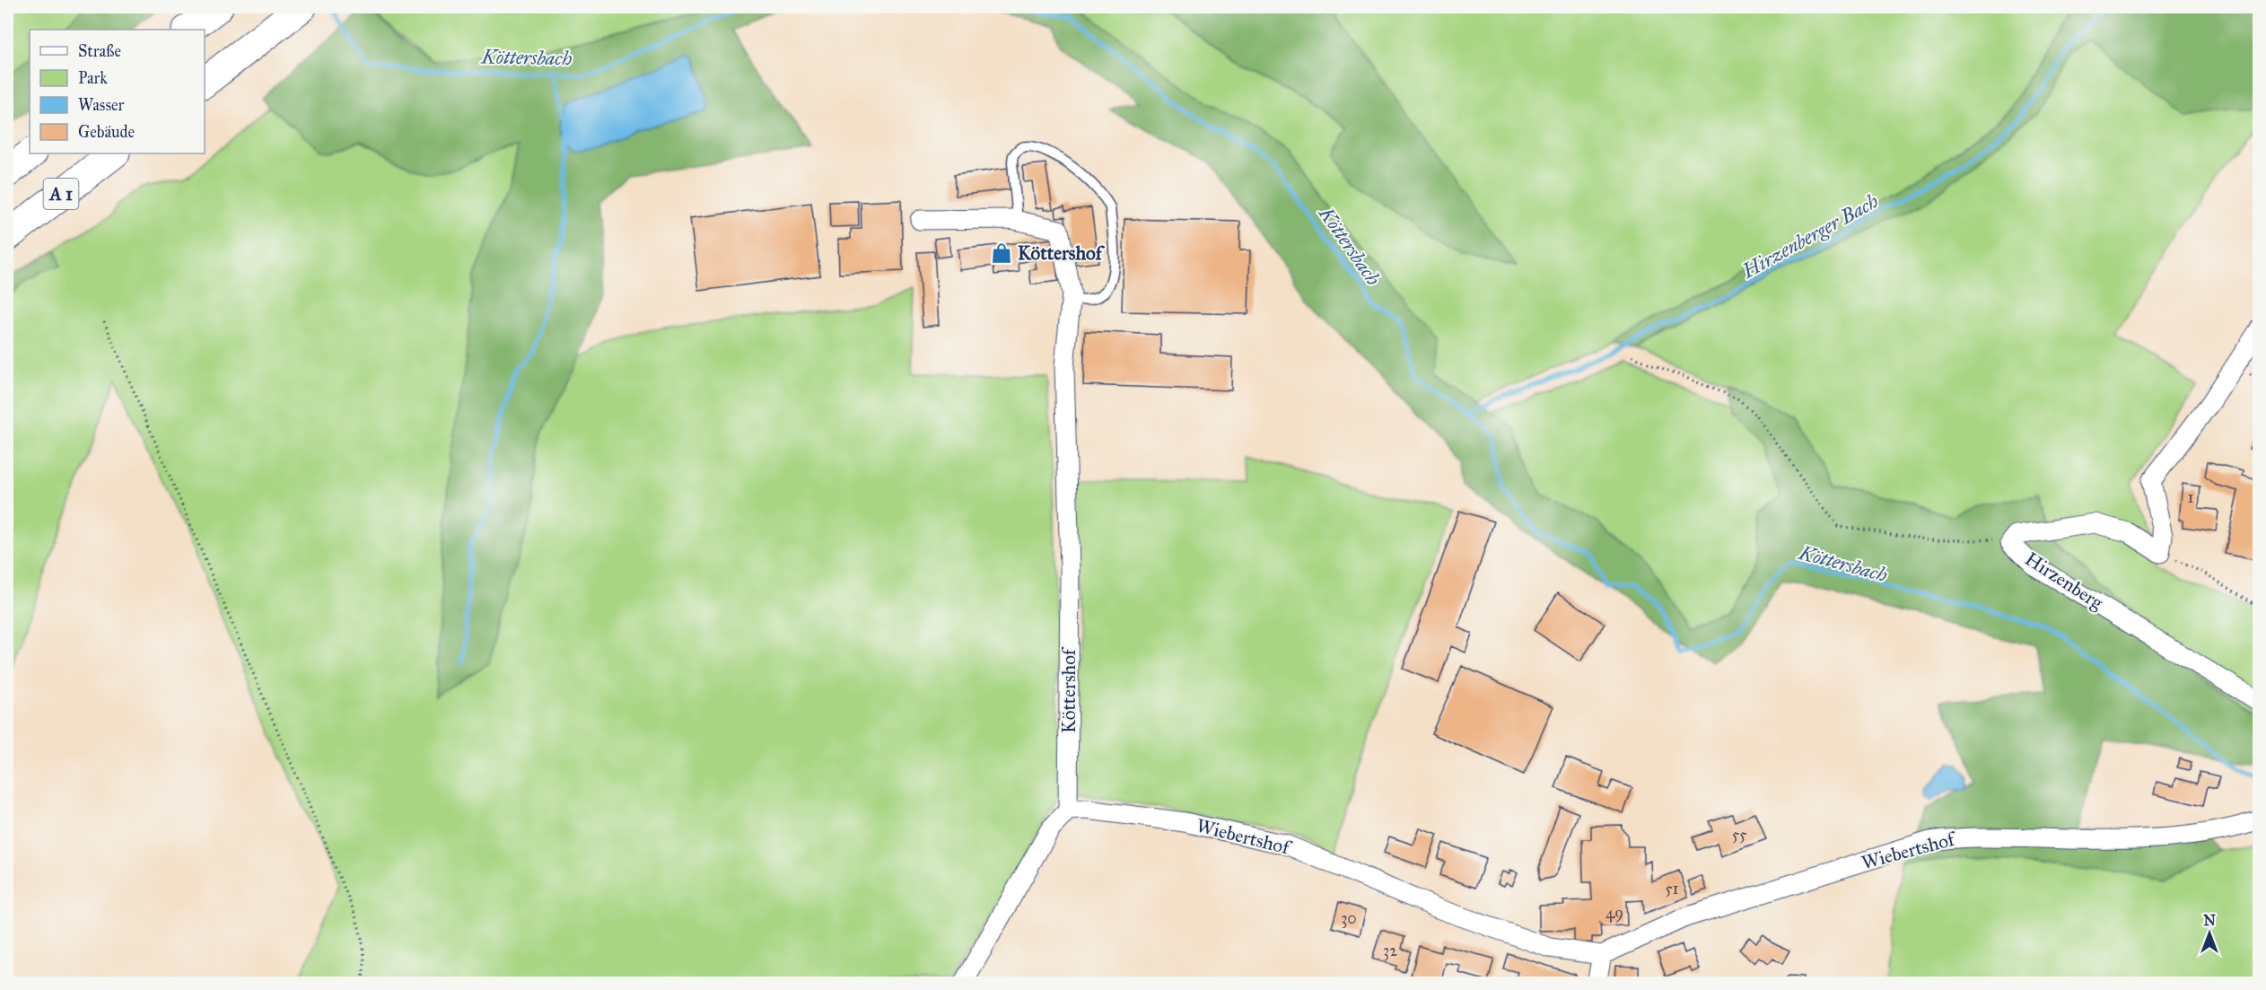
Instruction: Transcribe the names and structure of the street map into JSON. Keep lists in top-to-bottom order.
{
  "streets": {
    "highway": ["A 1"],
    "street": ["Hirzenberg", "Köttershof", "Wiebertshof"]
  },
  "crossings": [
    ["Köttershof", "Wiebertshof"]
  ],
  "water": ["Köttersbach", "Hirzenberger Bach"],
  "places": {
    "shop": ["Köttershof"]
  },
  "house_numbers": [
    "1",
    "55",
    "51",
    "49",
    "30",
    "32"
  ],
  "legend": [
    "Straße",
    "Park",
    "Wasser",
    "Gebäude"
  ],
  "north": "top"
}
